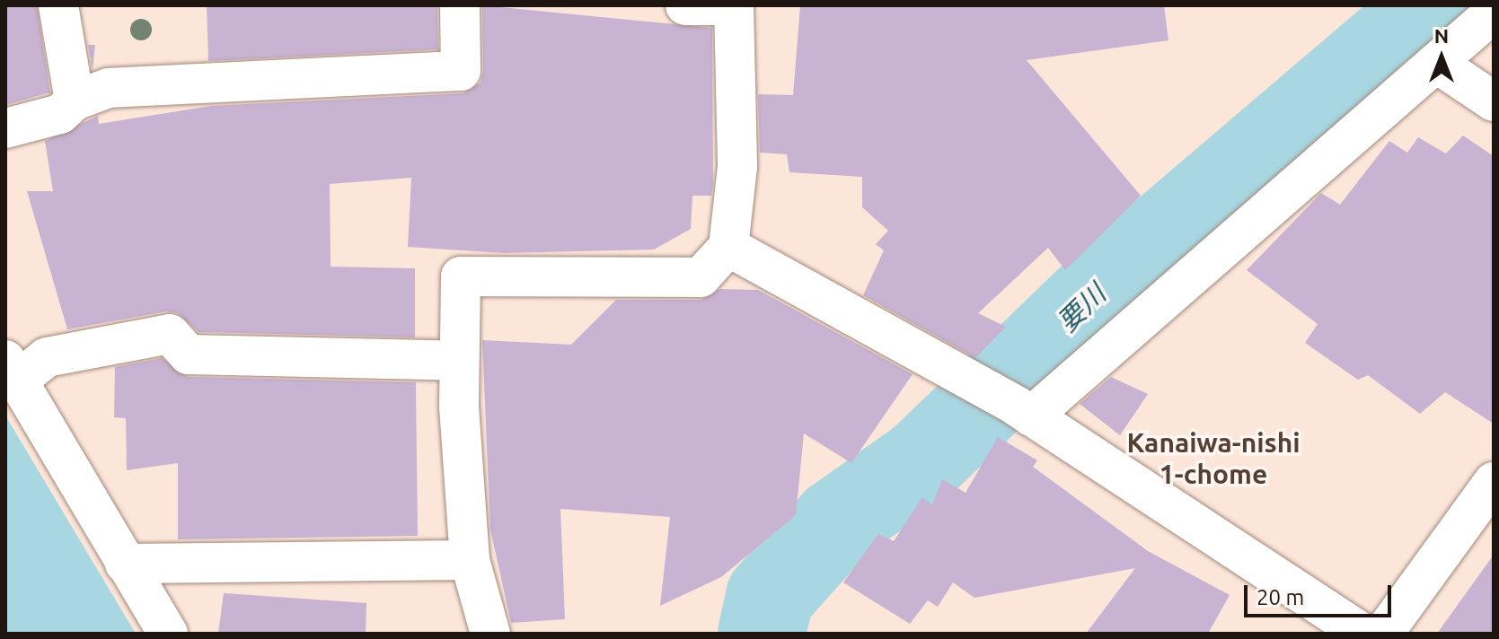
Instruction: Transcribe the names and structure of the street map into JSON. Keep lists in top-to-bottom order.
{
  "districts": ["Kanaiwa-nishi 1-chome"],
  "water": ["要川"],
  "scale_bar": "20 m",
  "north": "top"
}
